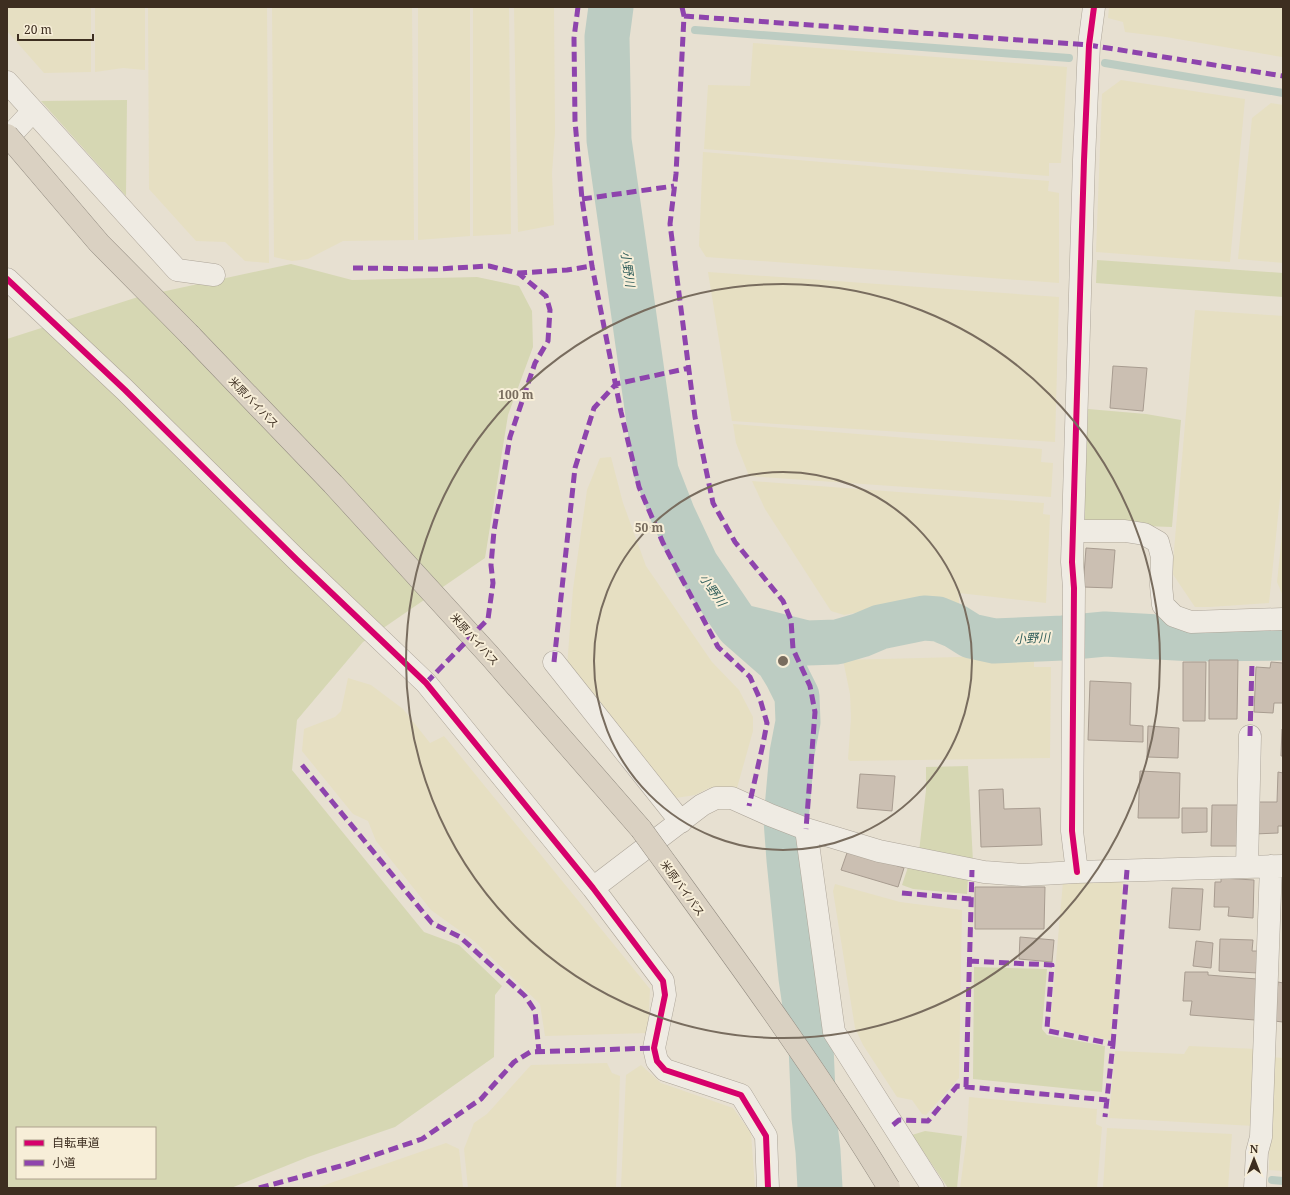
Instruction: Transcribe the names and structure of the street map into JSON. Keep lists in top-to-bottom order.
{
  "streets": {
    "highway": ["米原バイパス"]
  },
  "water": ["小野川"],
  "legend": ["自転車道", "小道"],
  "scale_bar": "20 m",
  "north": "top",
  "rings": ["100 m", "50 m"]
}
